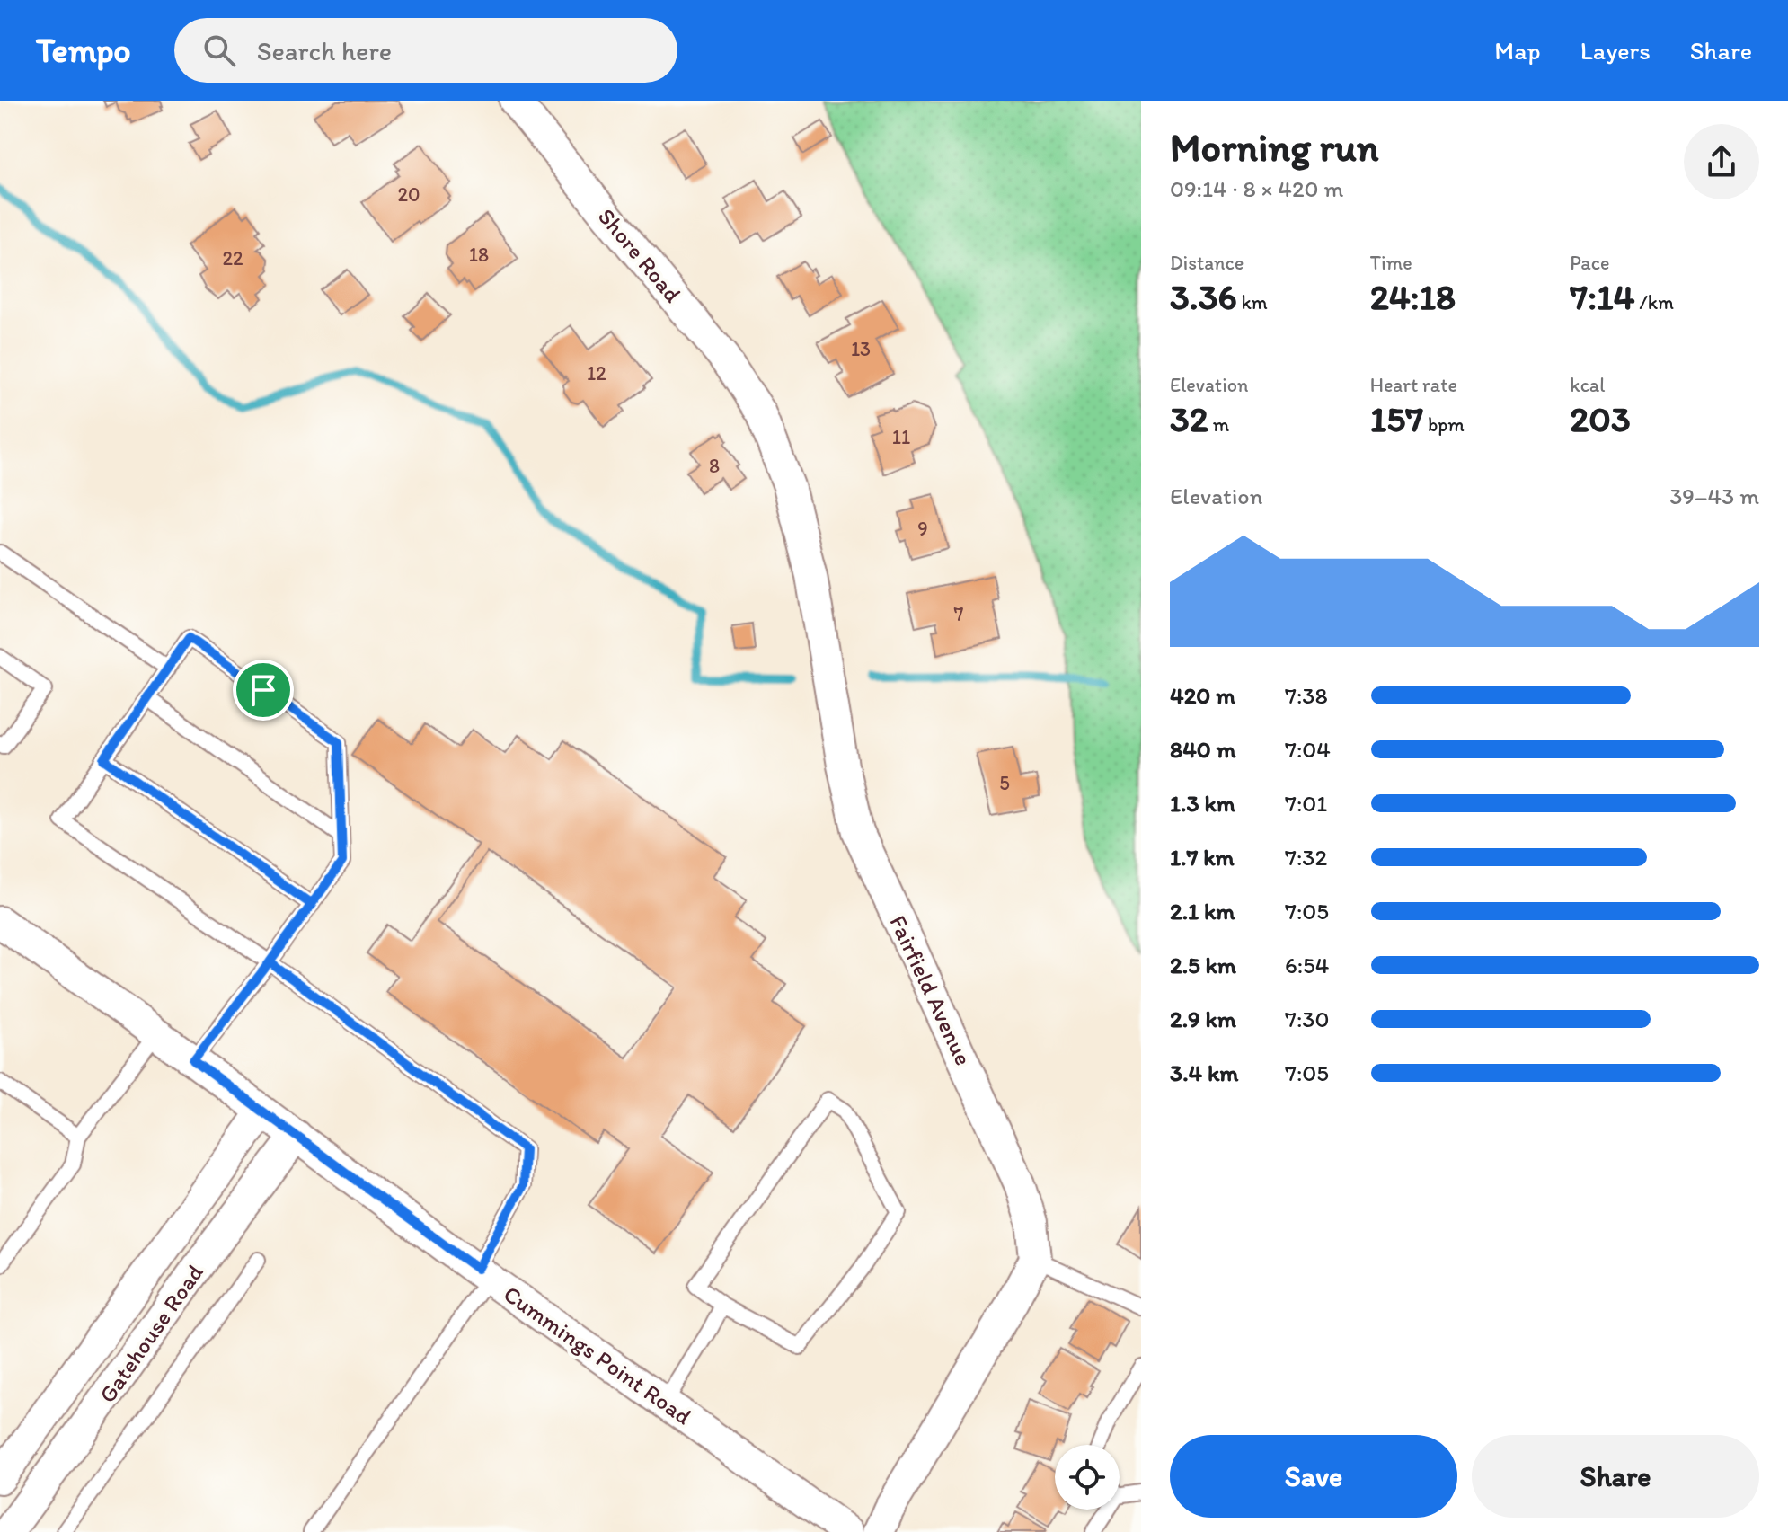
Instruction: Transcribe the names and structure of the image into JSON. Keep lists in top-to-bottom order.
{
  "streets": {
    "street": [
      "Shore Road",
      "Fairfield Avenue",
      "Gatehouse Road",
      "Cummings Point Road"
    ]
  },
  "crossings": [
    ["Shore Road", "Fairfield Avenue"],
    ["Gatehouse Road", "Cummings Point Road"]
  ],
  "house_numbers": [
    "20",
    "18",
    "22",
    "13",
    "12",
    "11",
    "8",
    "9",
    "7",
    "5"
  ],
  "page": {
    "header": "Tempo",
    "search": "Search here",
    "nav": ["Map", "Layers", "Share"],
    "heading": ["Morning run", "09:14 · 8 × 420 m"],
    "stats": [
      ["Distance", "3.36 km"],
      ["Time", "24:18"],
      ["Pace", "7:14 /km"],
      ["Elevation", "32 m"],
      ["Heart rate", "157 bpm"],
      ["kcal", "203"]
    ],
    "chart": ["Elevation", "39–43 m"],
    "list": [
      {
        "name": "420 m",
        "note": "7:38"
      },
      {
        "name": "840 m",
        "note": "7:04"
      },
      {
        "name": "1.3 km",
        "note": "7:01"
      },
      {
        "name": "1.7 km",
        "note": "7:32"
      },
      {
        "name": "2.1 km",
        "note": "7:05"
      },
      {
        "name": "2.5 km",
        "note": "6:54"
      },
      {
        "name": "2.9 km",
        "note": "7:30"
      },
      {
        "name": "3.4 km",
        "note": "7:05"
      }
    ],
    "buttons": ["Save", "Share"]
  }
}
